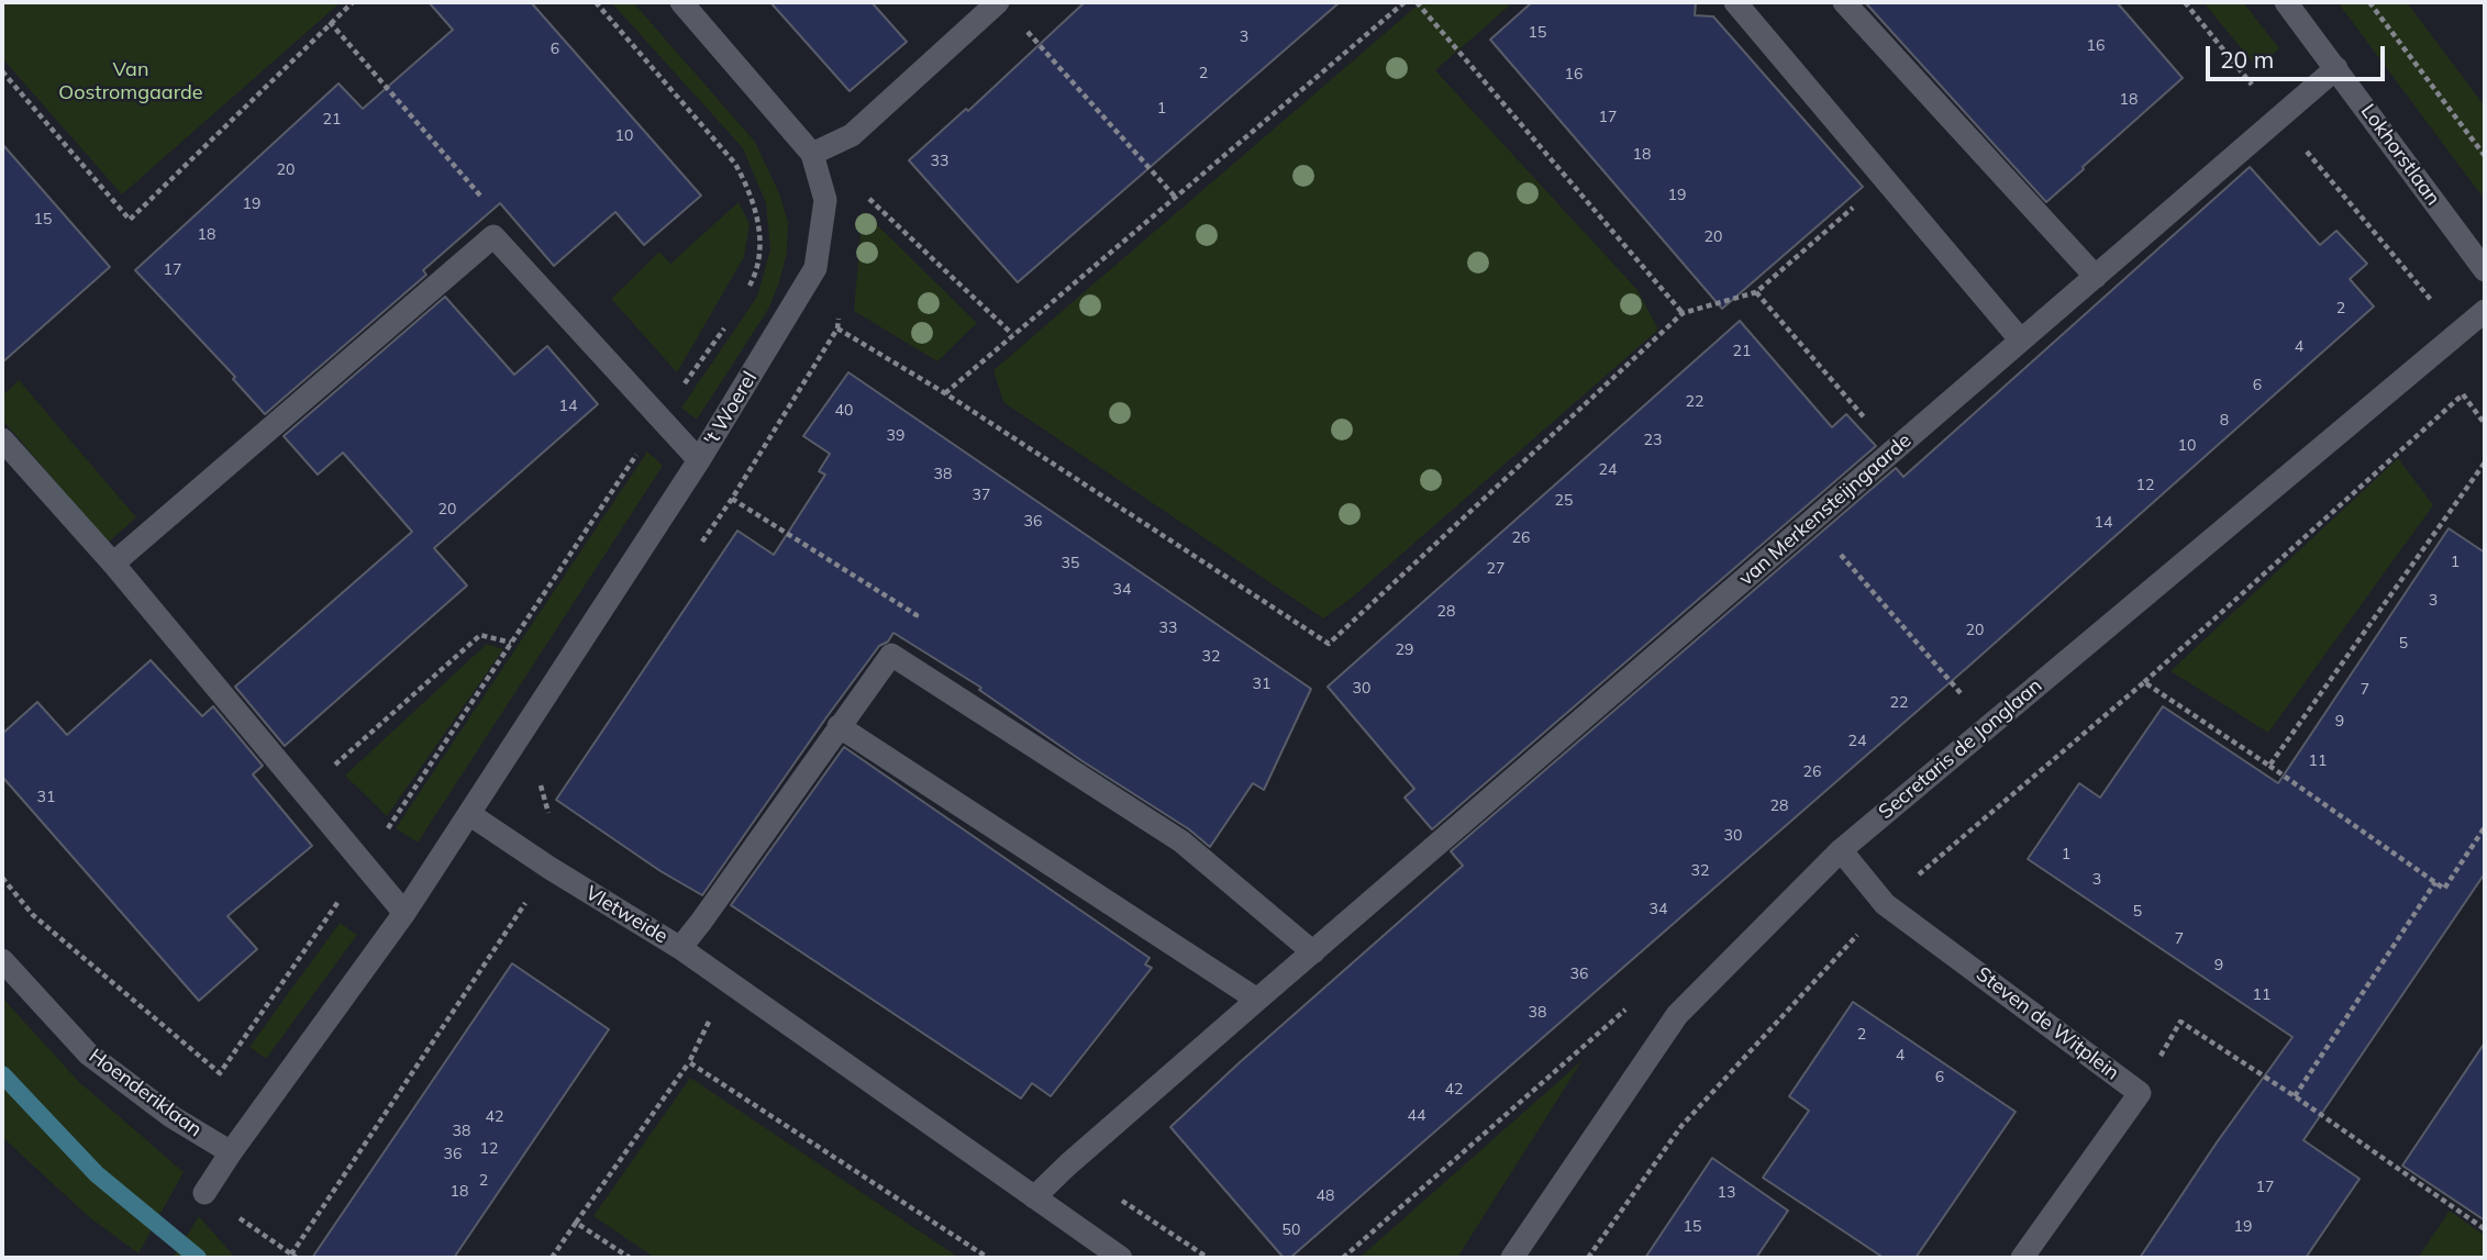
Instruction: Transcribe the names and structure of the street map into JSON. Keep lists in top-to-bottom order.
{
  "streets": {
    "street": [
      "Lokhorstlaan",
      "'t Woerel",
      "van Merkensteijngaarde",
      "Secretaris de Jonglaan",
      "Vletweide",
      "Steven de Witplein",
      "Hoenderiklaan"
    ]
  },
  "crossings": [
    ["Lokhorstlaan", "van Merkensteijngaarde"],
    ["'t Woerel", "Vletweide"],
    ["van Merkensteijngaarde", "Vletweide"],
    ["Secretaris de Jonglaan", "Steven de Witplein"]
  ],
  "parks": ["Van Oostromgaarde"],
  "house_numbers": [
    "15",
    "3",
    "16",
    "6",
    "2",
    "16",
    "18",
    "1",
    "17",
    "21",
    "10",
    "18",
    "33",
    "20",
    "19",
    "19",
    "15",
    "18",
    "20",
    "17",
    "2",
    "4",
    "21",
    "6",
    "22",
    "14",
    "40",
    "8",
    "39",
    "23",
    "10",
    "24",
    "38",
    "12",
    "37",
    "25",
    "20",
    "36",
    "14",
    "26",
    "1",
    "35",
    "27",
    "34",
    "3",
    "28",
    "33",
    "20",
    "5",
    "29",
    "32",
    "31",
    "30",
    "7",
    "22",
    "9",
    "24",
    "11",
    "26",
    "31",
    "28",
    "30",
    "1",
    "32",
    "3",
    "34",
    "5",
    "7",
    "9",
    "36",
    "11",
    "38",
    "2",
    "4",
    "6",
    "42",
    "44",
    "42",
    "38",
    "12",
    "36",
    "2",
    "17",
    "18",
    "13",
    "48",
    "15",
    "19",
    "50"
  ],
  "scale_bar": "20 m"
}
